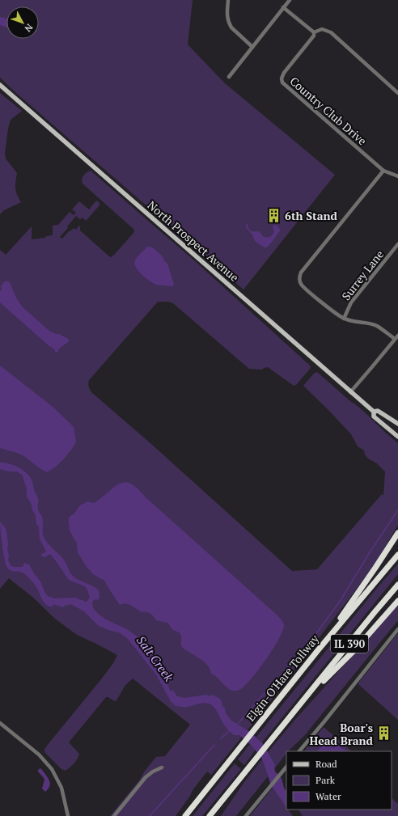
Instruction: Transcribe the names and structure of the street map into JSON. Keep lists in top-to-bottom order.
{
  "streets": {
    "highway": ["IL 390", "Elgin-O'Hare Tollway"],
    "main road": ["North Prospect Avenue"],
    "street": ["Country Club Drive", "Surrey Lane"]
  },
  "water": ["Salt Creek"],
  "places": {
    "building": ["6th Stand", "Boar's Head Brand"]
  },
  "legend": ["Road", "Park", "Water"],
  "north": "bottom right"
}
